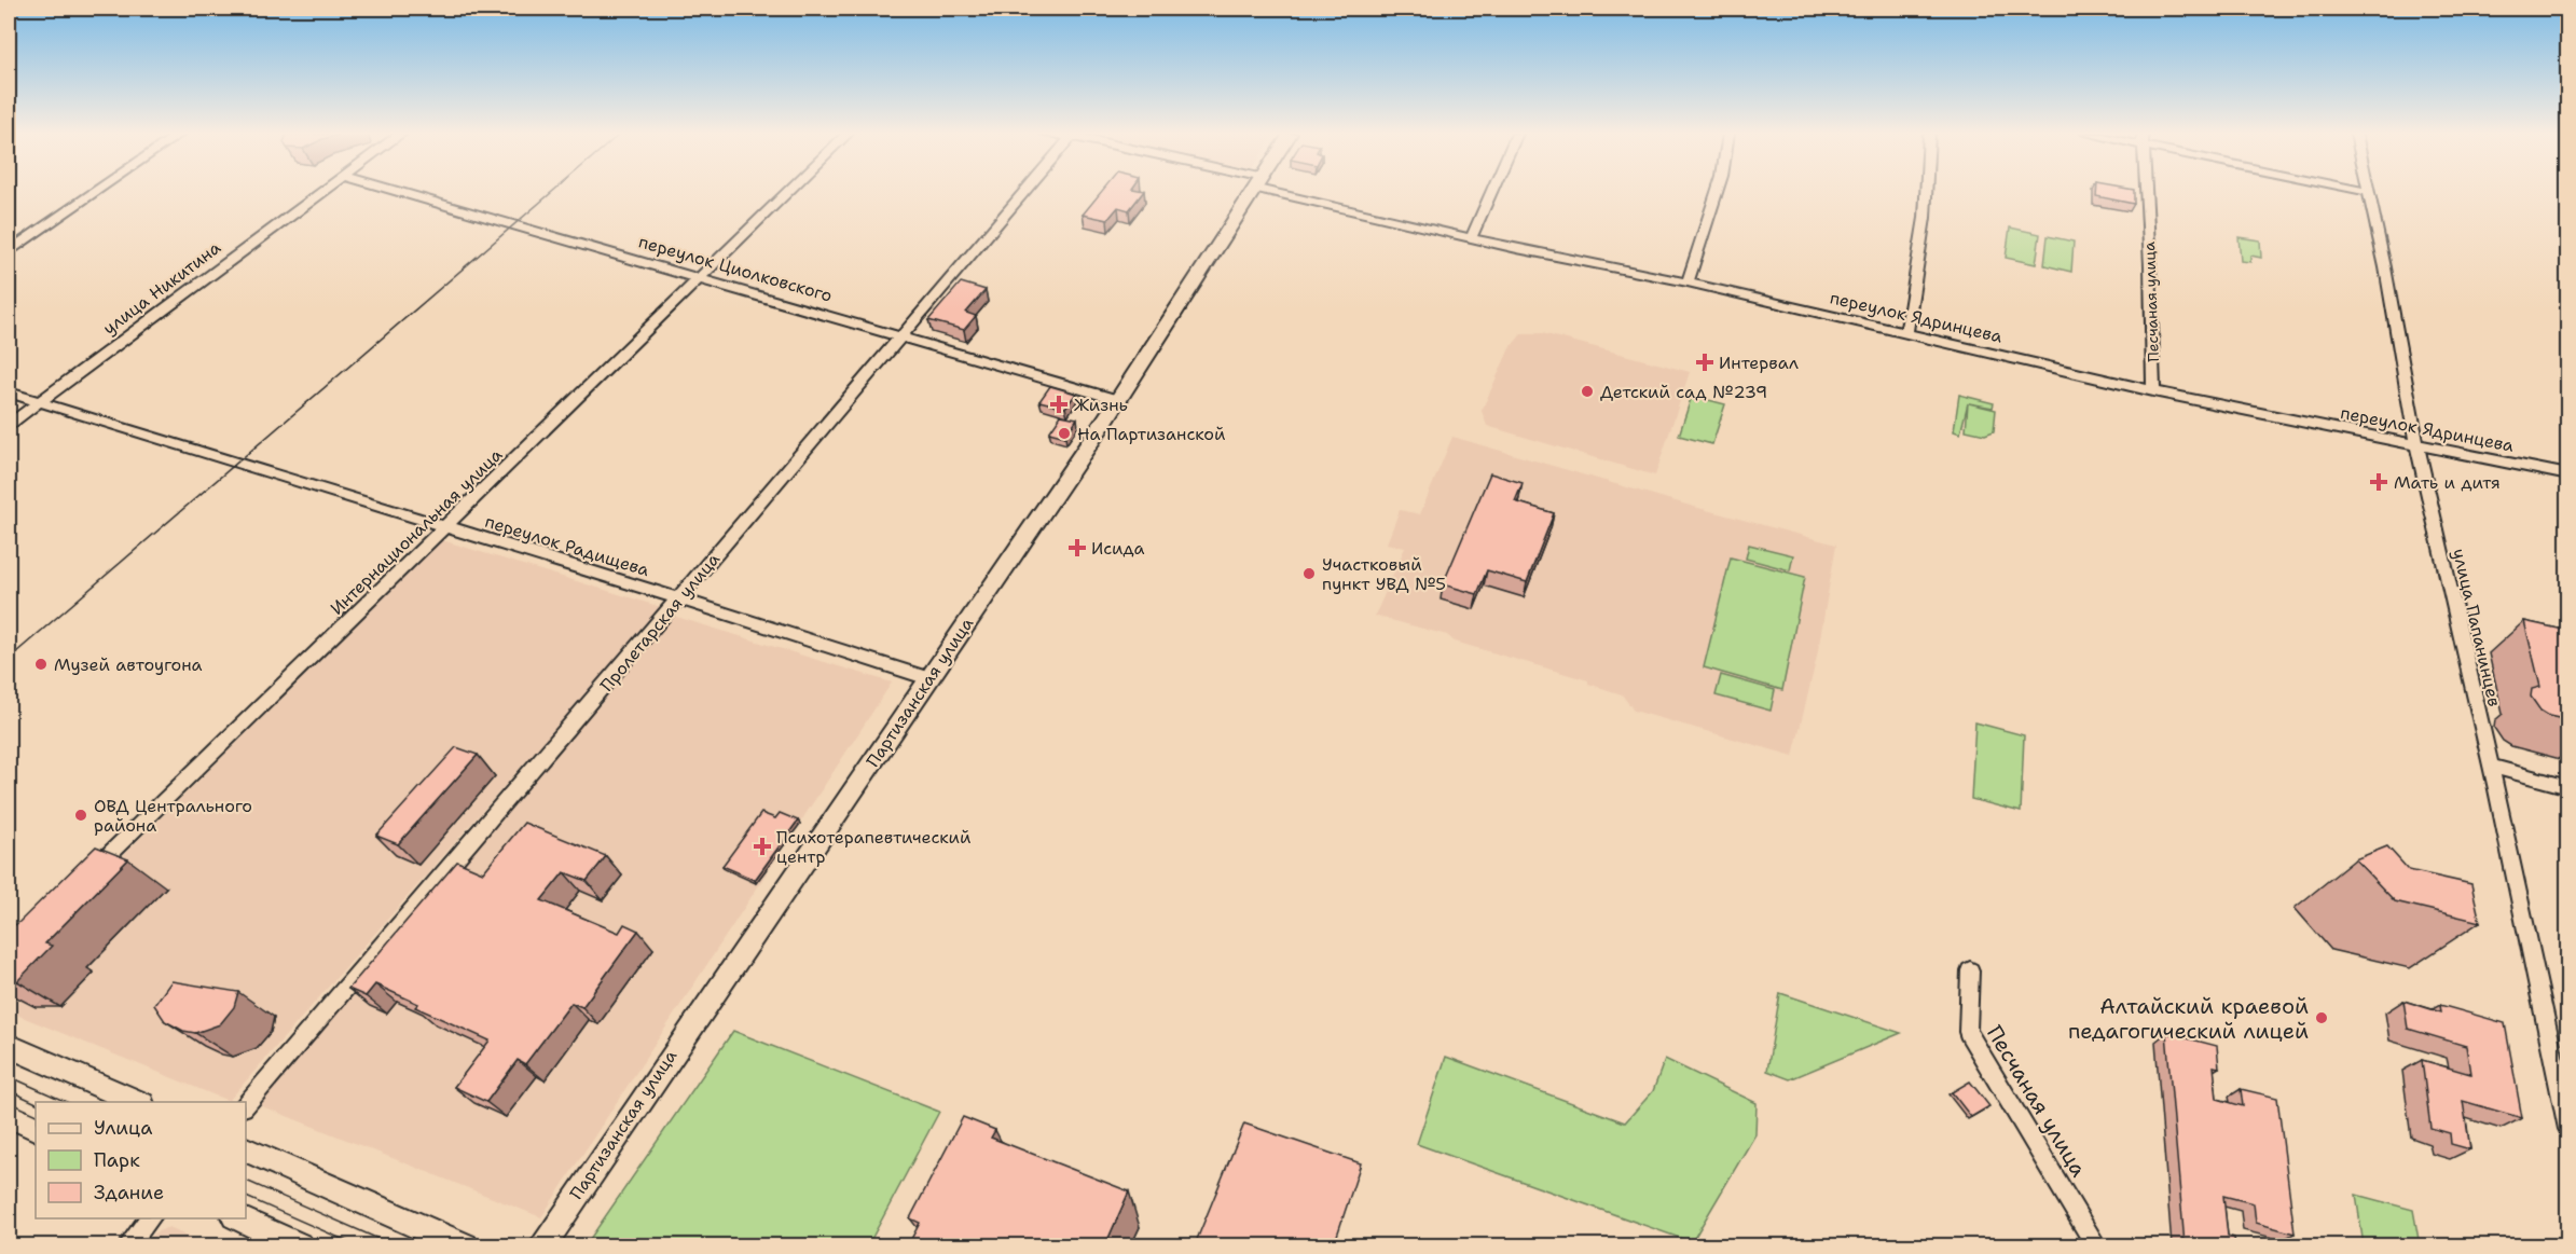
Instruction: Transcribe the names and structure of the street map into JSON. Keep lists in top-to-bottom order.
{
  "streets": {
    "main road": ["Партизанская улица"],
    "street": [
      "переулок Циолковского",
      "улица Никитина",
      "Песчаная улица",
      "переулок Ядринцева",
      "Интернациональная улица",
      "переулок Радищева",
      "Пролетарская улица",
      "улица Папанинцев"
    ]
  },
  "crossings": [
    ["переулок Циолковского", "Интернациональная улица"],
    ["переулок Циолковского", "Пролетарская улица"],
    ["переулок Циолковского", "Партизанская улица"],
    ["улица Никитина", "переулок Радищева"],
    ["Песчаная улица", "переулок Ядринцева"],
    ["переулок Ядринцева", "улица Папанинцев"],
    ["Интернациональная улица", "переулок Радищева"],
    ["переулок Радищева", "Пролетарская улица"],
    ["переулок Радищева", "Партизанская улица"]
  ],
  "places": {
    "health": [
      "Интервал",
      "Жизнь",
      "Мать и дитя",
      "Исида",
      "Психотерапевтический центр"
    ],
    "other": [
      "Детский сад №239",
      "На Партизанской",
      "Участковый пункт УВД №5",
      "Музей автоугона",
      "ОВД Центрального района",
      "Алтайский краевой педагогический лицей"
    ]
  },
  "legend": ["Улица", "Парк", "Здание"]
}
